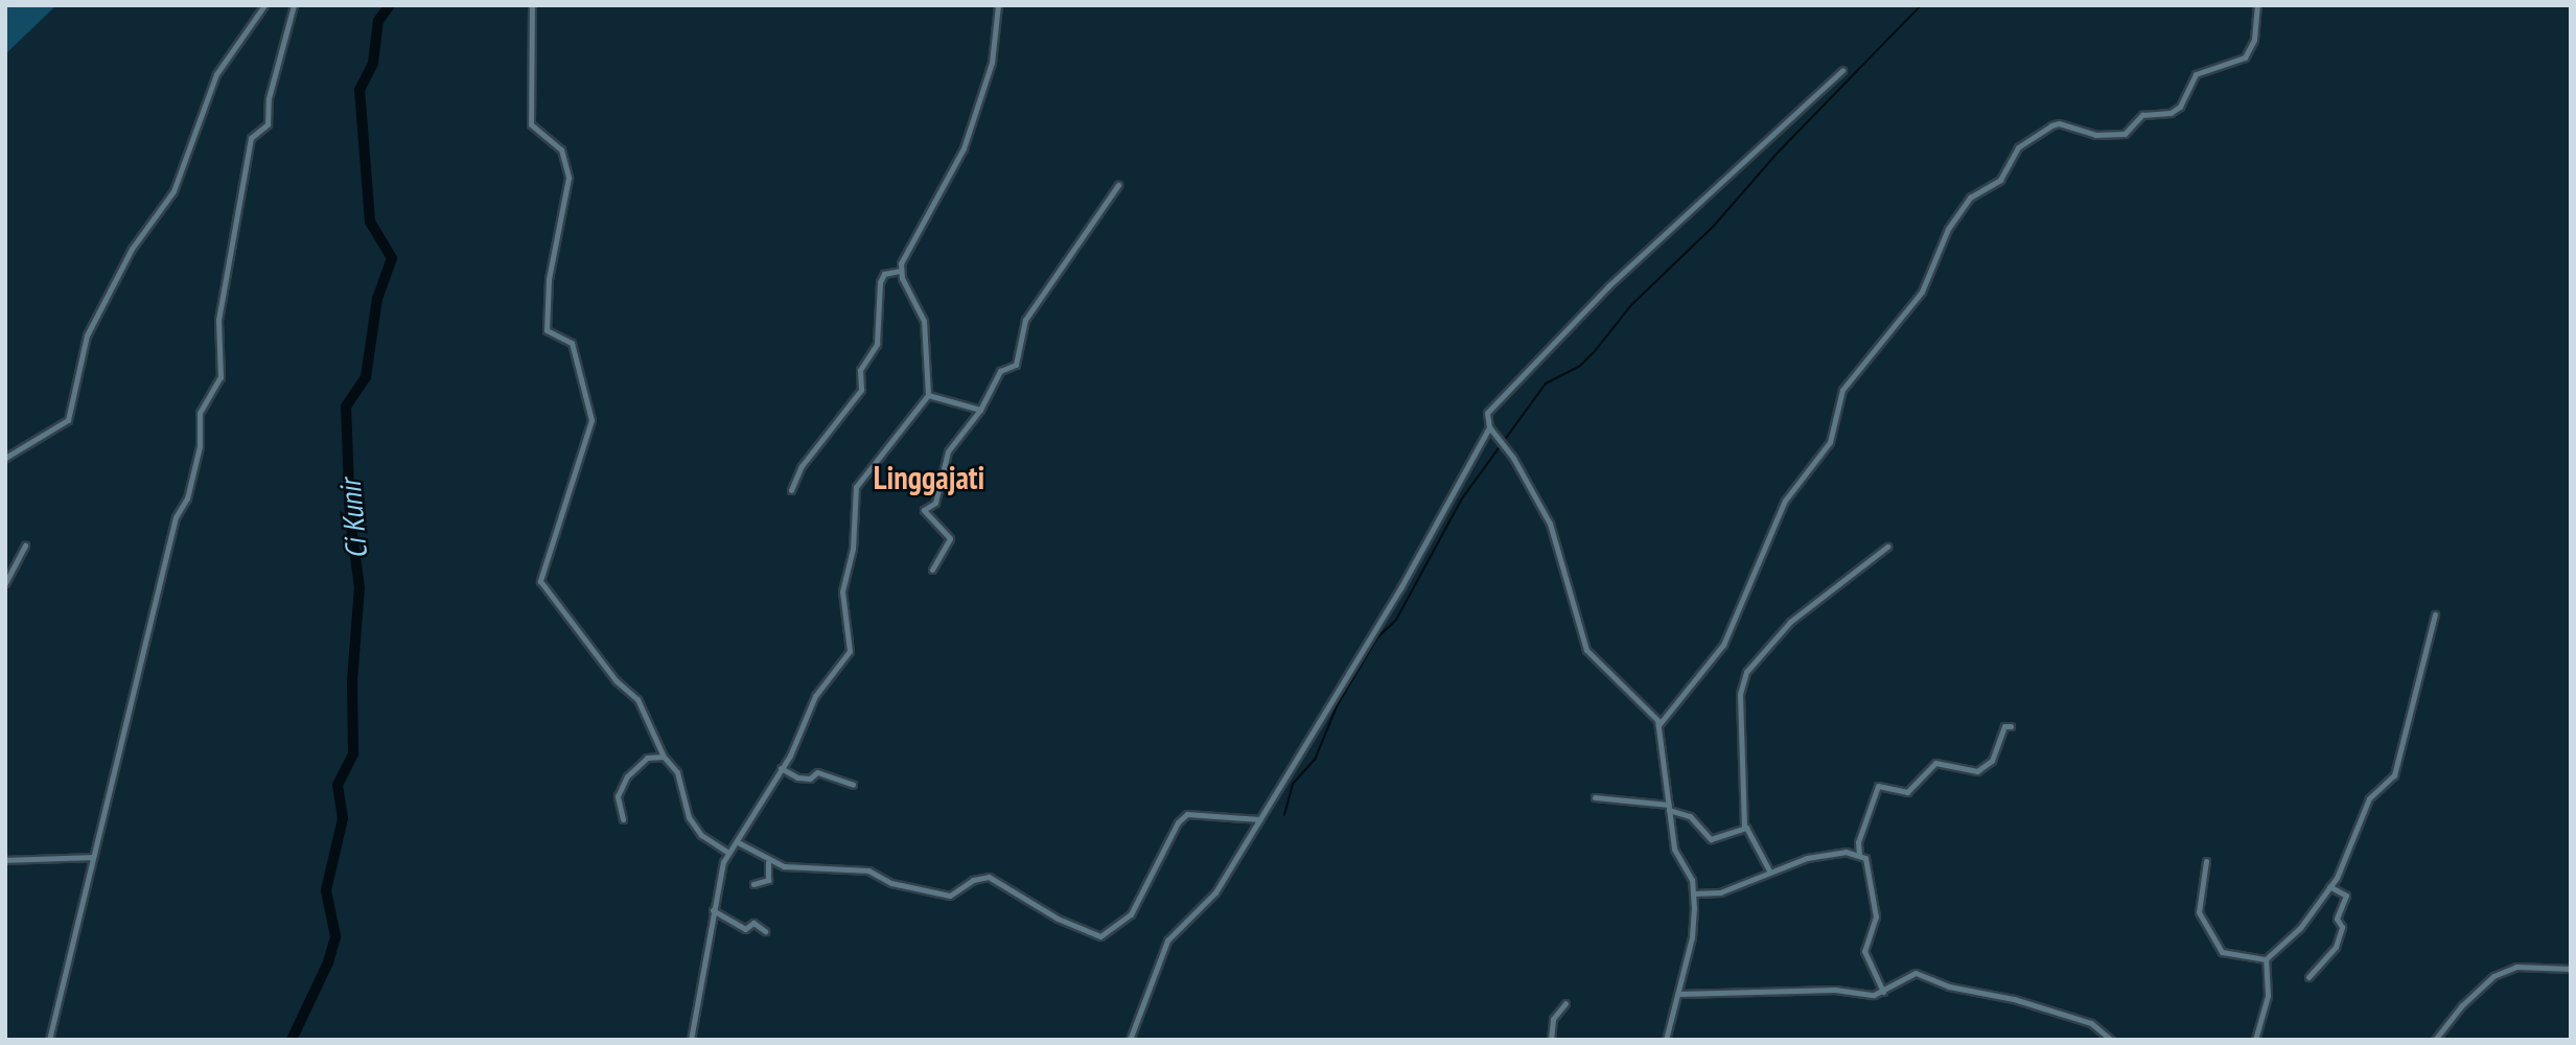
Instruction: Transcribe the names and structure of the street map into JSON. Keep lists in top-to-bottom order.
{
  "districts": ["Linggajati"],
  "water": ["Ci Kunir"]
}
